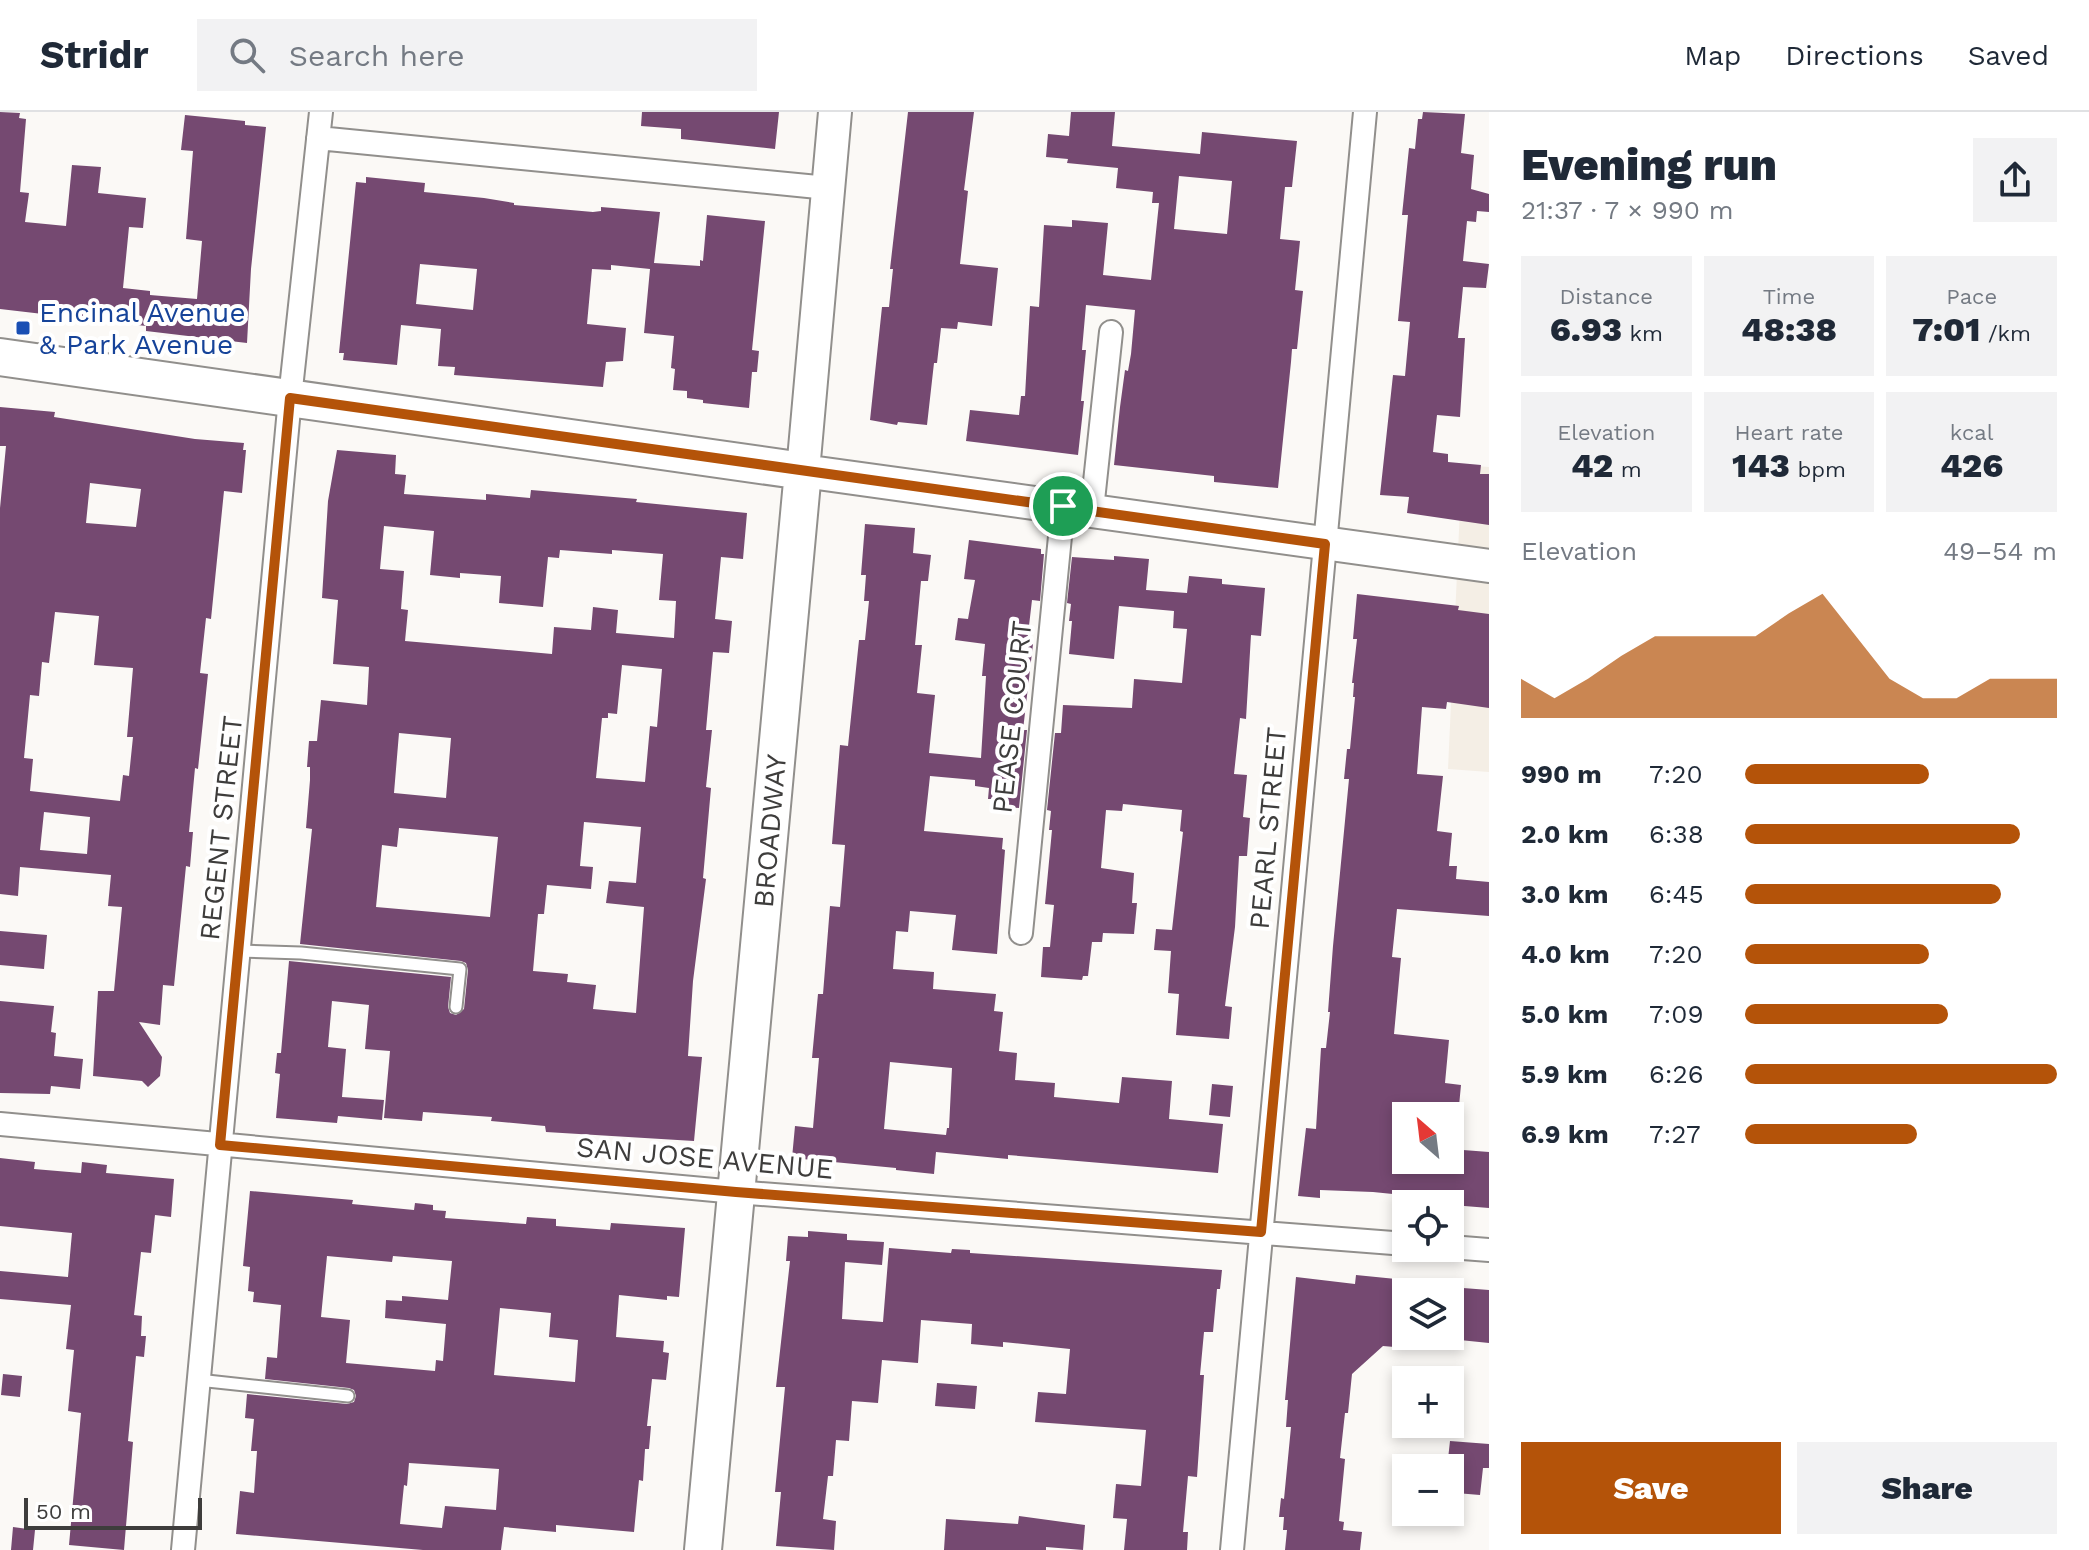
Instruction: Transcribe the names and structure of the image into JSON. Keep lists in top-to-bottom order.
{
  "streets": {
    "main road": ["BROADWAY"],
    "street": [
      "PEASE COURT",
      "REGENT STREET",
      "PEARL STREET",
      "SAN JOSE AVENUE"
    ]
  },
  "crossings": [
    ["REGENT STREET", "SAN JOSE AVENUE"],
    ["PEARL STREET", "SAN JOSE AVENUE"],
    ["BROADWAY", "SAN JOSE AVENUE"]
  ],
  "places": {
    "transit": ["Encinal Avenue & Park Avenue"]
  },
  "scale_bar": "50 m",
  "north": "top left",
  "page": {
    "header": "Stridr",
    "search": "Search here",
    "nav": ["Map", "Directions", "Saved"],
    "heading": ["Evening run", "21:37 · 7 × 990 m"],
    "stats": [
      ["Distance", "6.93 km"],
      ["Time", "48:38"],
      ["Pace", "7:01 /km"],
      ["Elevation", "42 m"],
      ["Heart rate", "143 bpm"],
      ["kcal", "426"]
    ],
    "chart": ["Elevation", "49–54 m"],
    "list": [
      {
        "name": "990 m",
        "note": "7:20"
      },
      {
        "name": "2.0 km",
        "note": "6:38"
      },
      {
        "name": "3.0 km",
        "note": "6:45"
      },
      {
        "name": "4.0 km",
        "note": "7:20"
      },
      {
        "name": "5.0 km",
        "note": "7:09"
      },
      {
        "name": "5.9 km",
        "note": "6:26"
      },
      {
        "name": "6.9 km",
        "note": "7:27"
      }
    ],
    "map_buttons": ["+", "−"],
    "buttons": ["Save", "Share"],
    "scale": "50 m"
  }
}
